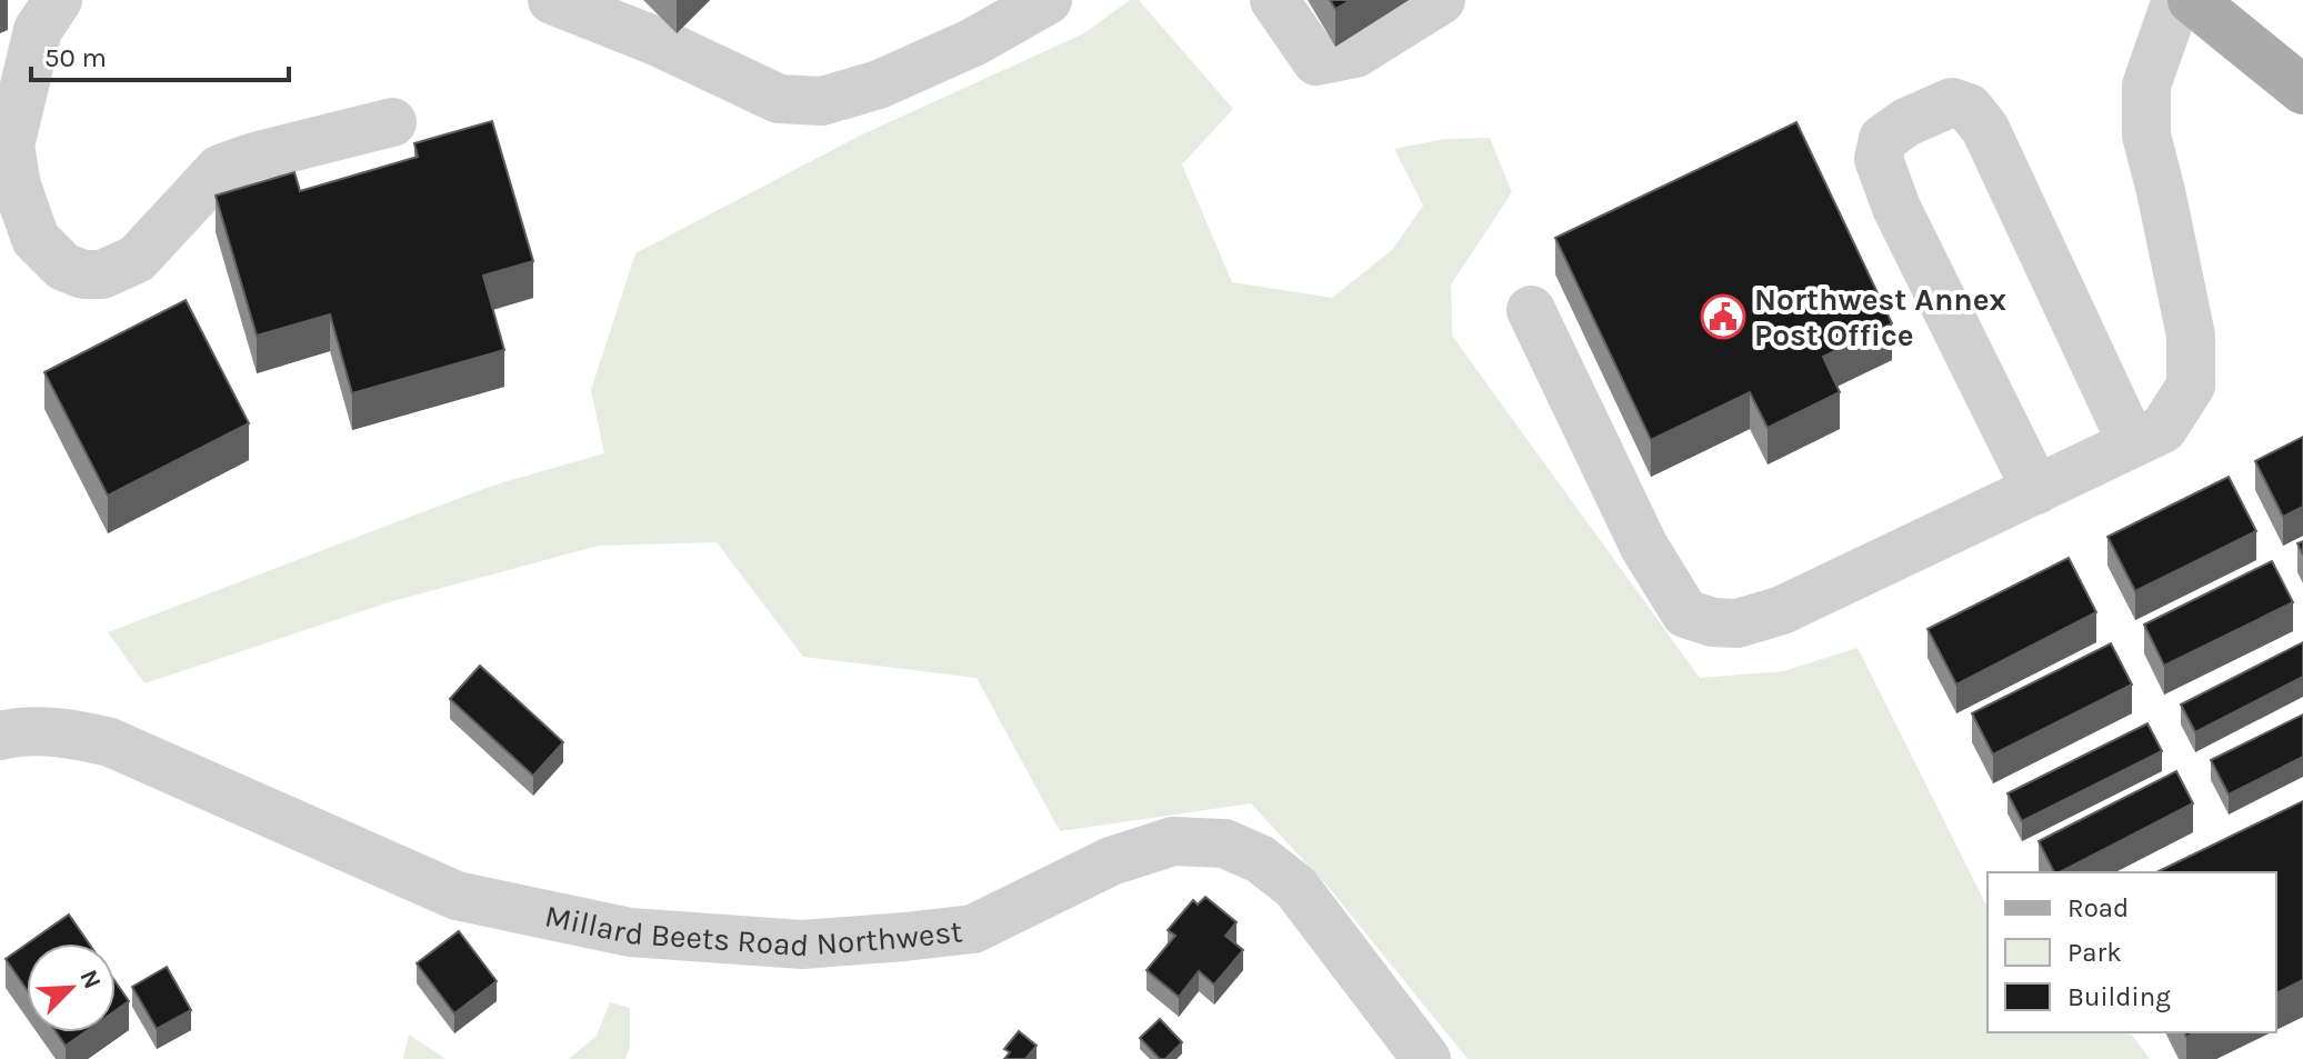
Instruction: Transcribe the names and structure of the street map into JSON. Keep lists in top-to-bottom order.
{
  "streets": {
    "street": ["Millard Beets Road Northwest"]
  },
  "places": {
    "public building": ["Northwest Annex Post Office"]
  },
  "legend": ["Road", "Park", "Building"],
  "scale_bar": "50 m",
  "north": "top right"
}
